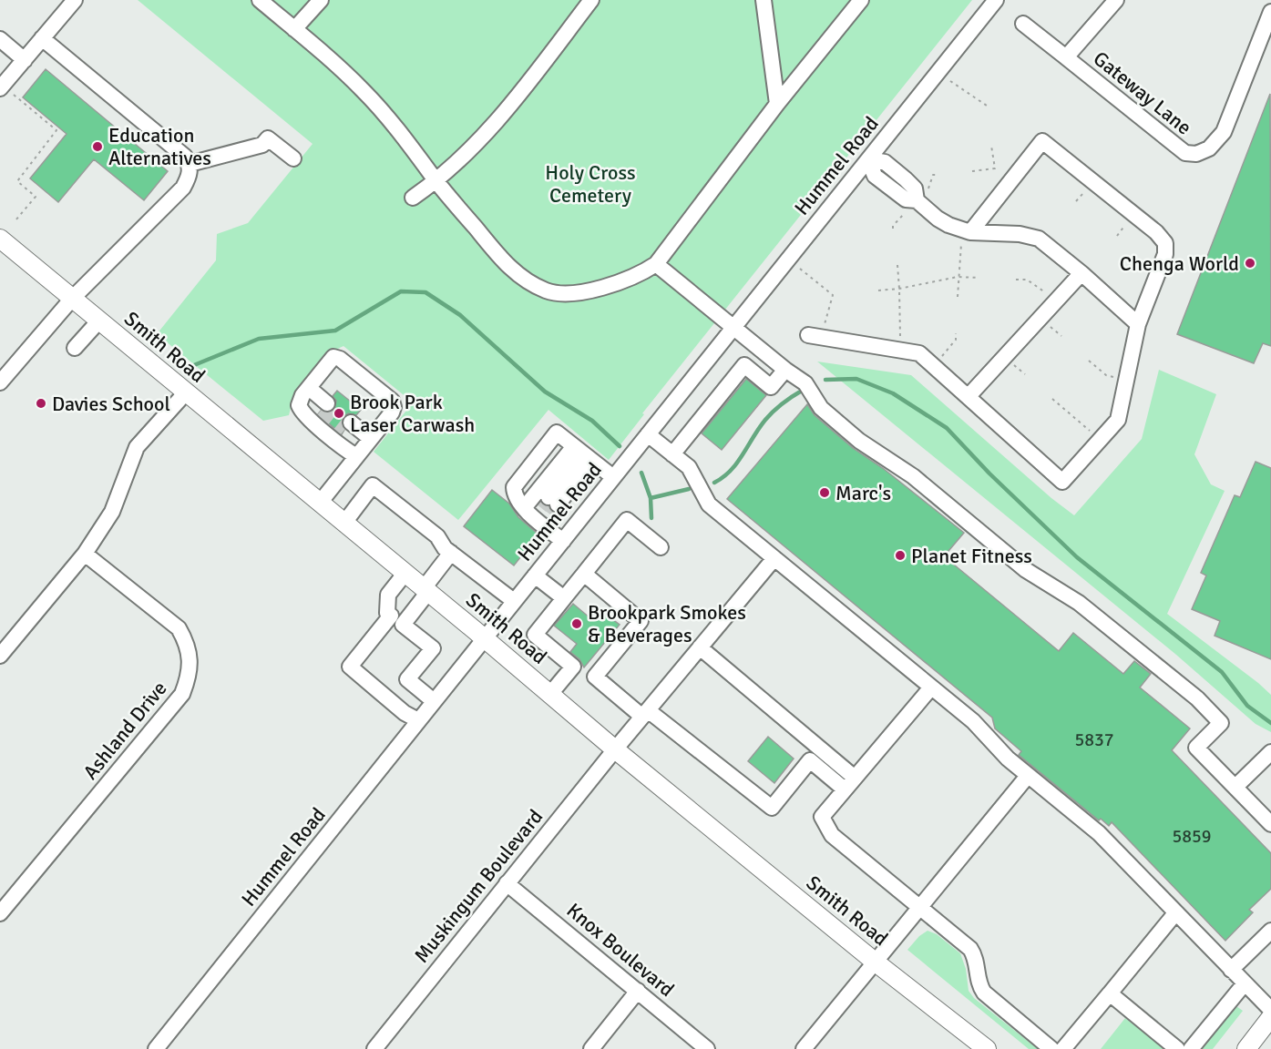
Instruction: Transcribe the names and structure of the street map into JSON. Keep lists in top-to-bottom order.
{
  "streets": {
    "main road": ["Smith Road"],
    "street": [
      "Gateway Lane",
      "Hummel Road",
      "Ashland Drive",
      "Muskingum Boulevard",
      "Knox Boulevard"
    ]
  },
  "crossings": [
    ["Hummel Road", "Smith Road"],
    ["Smith Road", "Muskingum Boulevard"],
    ["Muskingum Boulevard", "Knox Boulevard"]
  ],
  "parks": ["Holy Cross Cemetery"],
  "places": [
    "Education Alternatives",
    "Chenga World",
    "Davies School",
    "Brook Park Laser Carwash",
    "Marc's",
    "Planet Fitness",
    "Brookpark Smokes & Beverages"
  ],
  "house_numbers": ["5837", "5859"]
}
